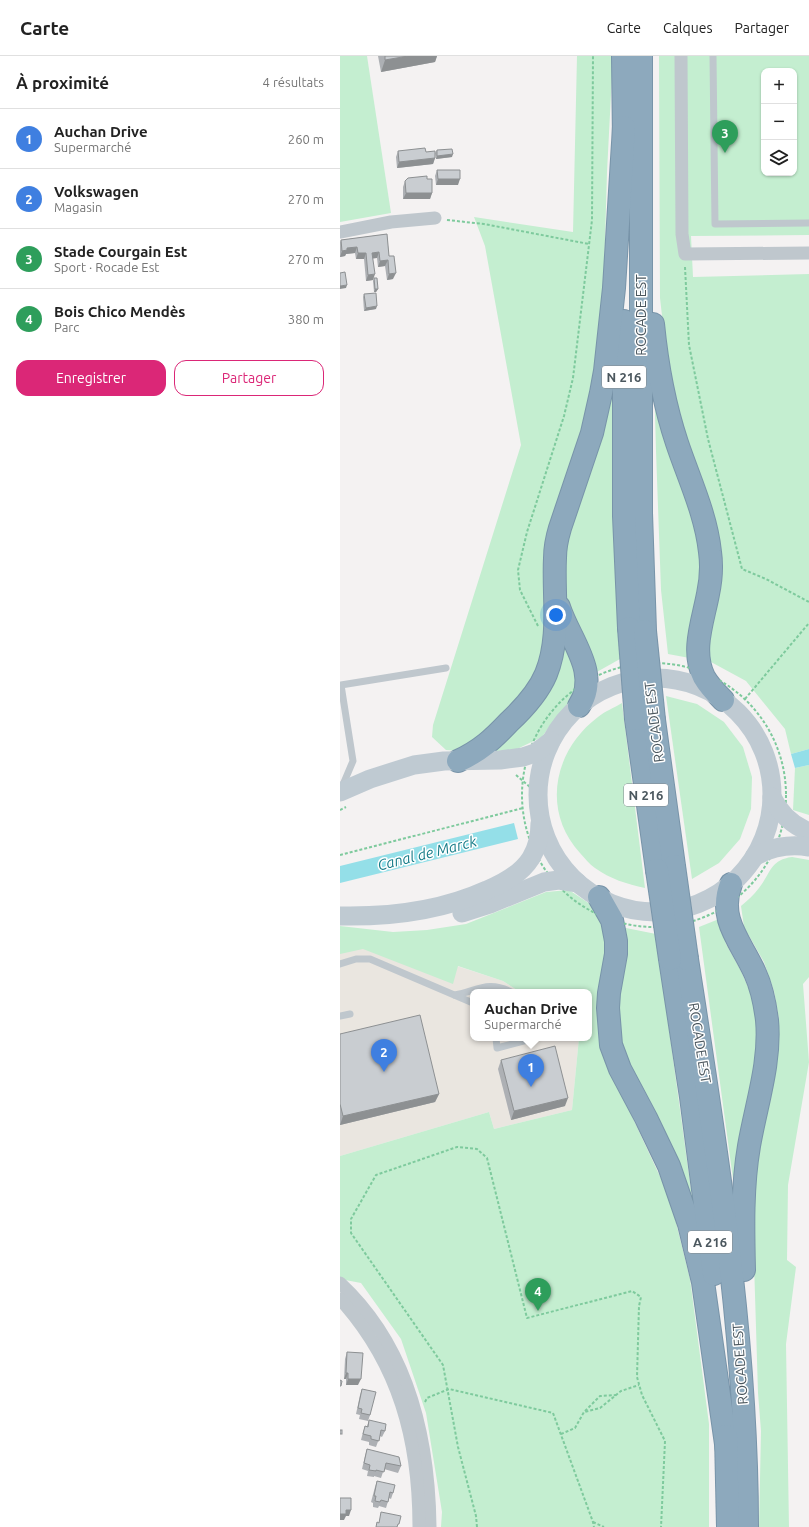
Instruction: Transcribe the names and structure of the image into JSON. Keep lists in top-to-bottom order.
{
  "streets": {
    "highway": ["ROCADE EST", "N 216", "A 216"]
  },
  "water": ["Canal de Marck"],
  "page": {
    "header": "Carte",
    "nav": ["Carte", "Calques", "Partager"],
    "heading": ["À proximité", "4 résultats"],
    "map_buttons": ["+", "−"],
    "list": [
      {
        "mark": "1",
        "name": "Auchan Drive",
        "note": "Supermarché",
        "value": "260 m"
      },
      {
        "mark": "2",
        "name": "Volkswagen",
        "note": "Magasin",
        "value": "270 m"
      },
      {
        "mark": "3",
        "name": "Stade Courgain Est",
        "note": "Sport · Rocade Est",
        "value": "270 m"
      },
      {
        "mark": "4",
        "name": "Bois Chico Mendès",
        "note": "Parc",
        "value": "380 m"
      }
    ],
    "pins": [
      "3",
      "2",
      "1",
      "4"
    ],
    "buttons": ["Enregistrer", "Partager"],
    "popup": ["Auchan Drive", "Supermarché"]
  }
}
